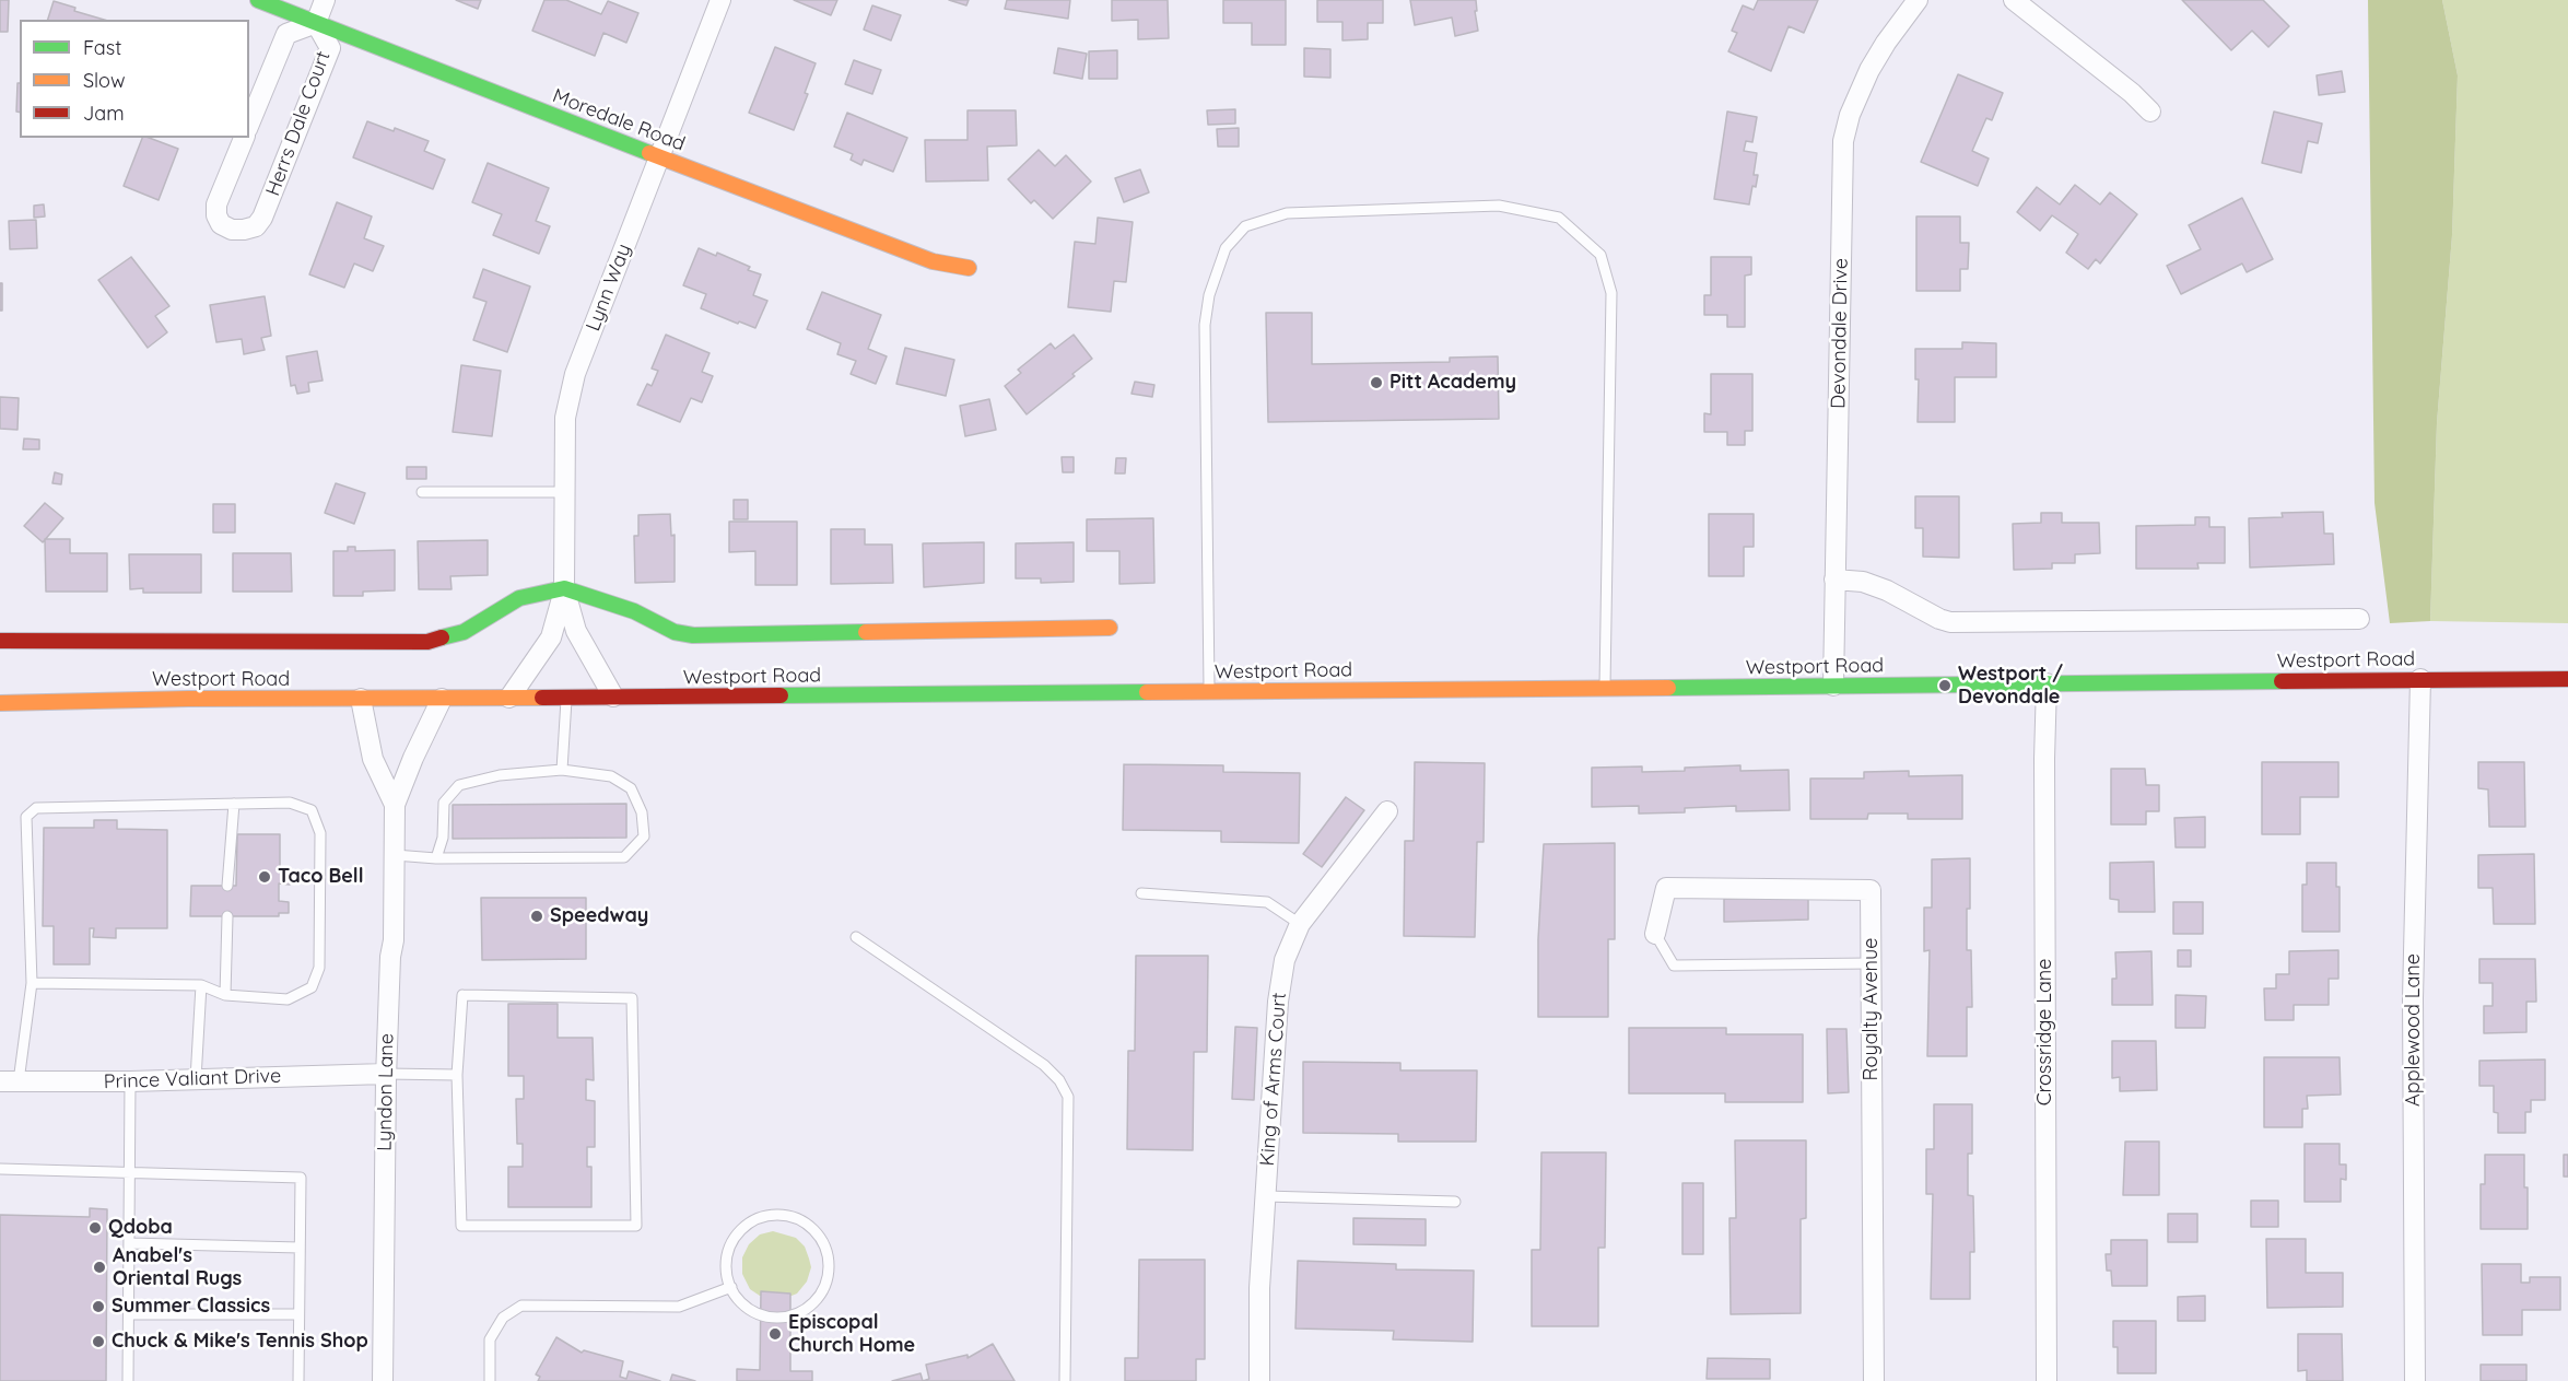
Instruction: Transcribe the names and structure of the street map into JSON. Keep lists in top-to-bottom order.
{
  "streets": {
    "main road": ["Moredale Road", "Westport Road"],
    "street": [
      "Herrs Dale Court",
      "Lynn Way",
      "Devondale Drive",
      "Royalty Avenue",
      "Applewood Lane",
      "Crossridge Lane",
      "Prince Valiant Drive",
      "King of Arms Court",
      "Lyndon Lane"
    ]
  },
  "crossings": [
    ["Moredale Road", "Herrs Dale Court"],
    ["Moredale Road", "Lynn Way"],
    ["Lynn Way", "Westport Road"],
    ["Devondale Drive", "Westport Road"],
    ["Westport Road", "Applewood Lane"],
    ["Westport Road", "Crossridge Lane"],
    ["Westport Road", "Lyndon Lane"],
    ["Prince Valiant Drive", "Lyndon Lane"]
  ],
  "places": [
    "Pitt Academy",
    "Westport / Devondale",
    "Taco Bell",
    "Speedway",
    "Qdoba",
    "Anabel's Oriental Rugs",
    "Summer Classics",
    "Episcopal Church Home",
    "Chuck & Mike's Tennis Shop"
  ],
  "legend": ["Fast", "Slow", "Jam"]
}
